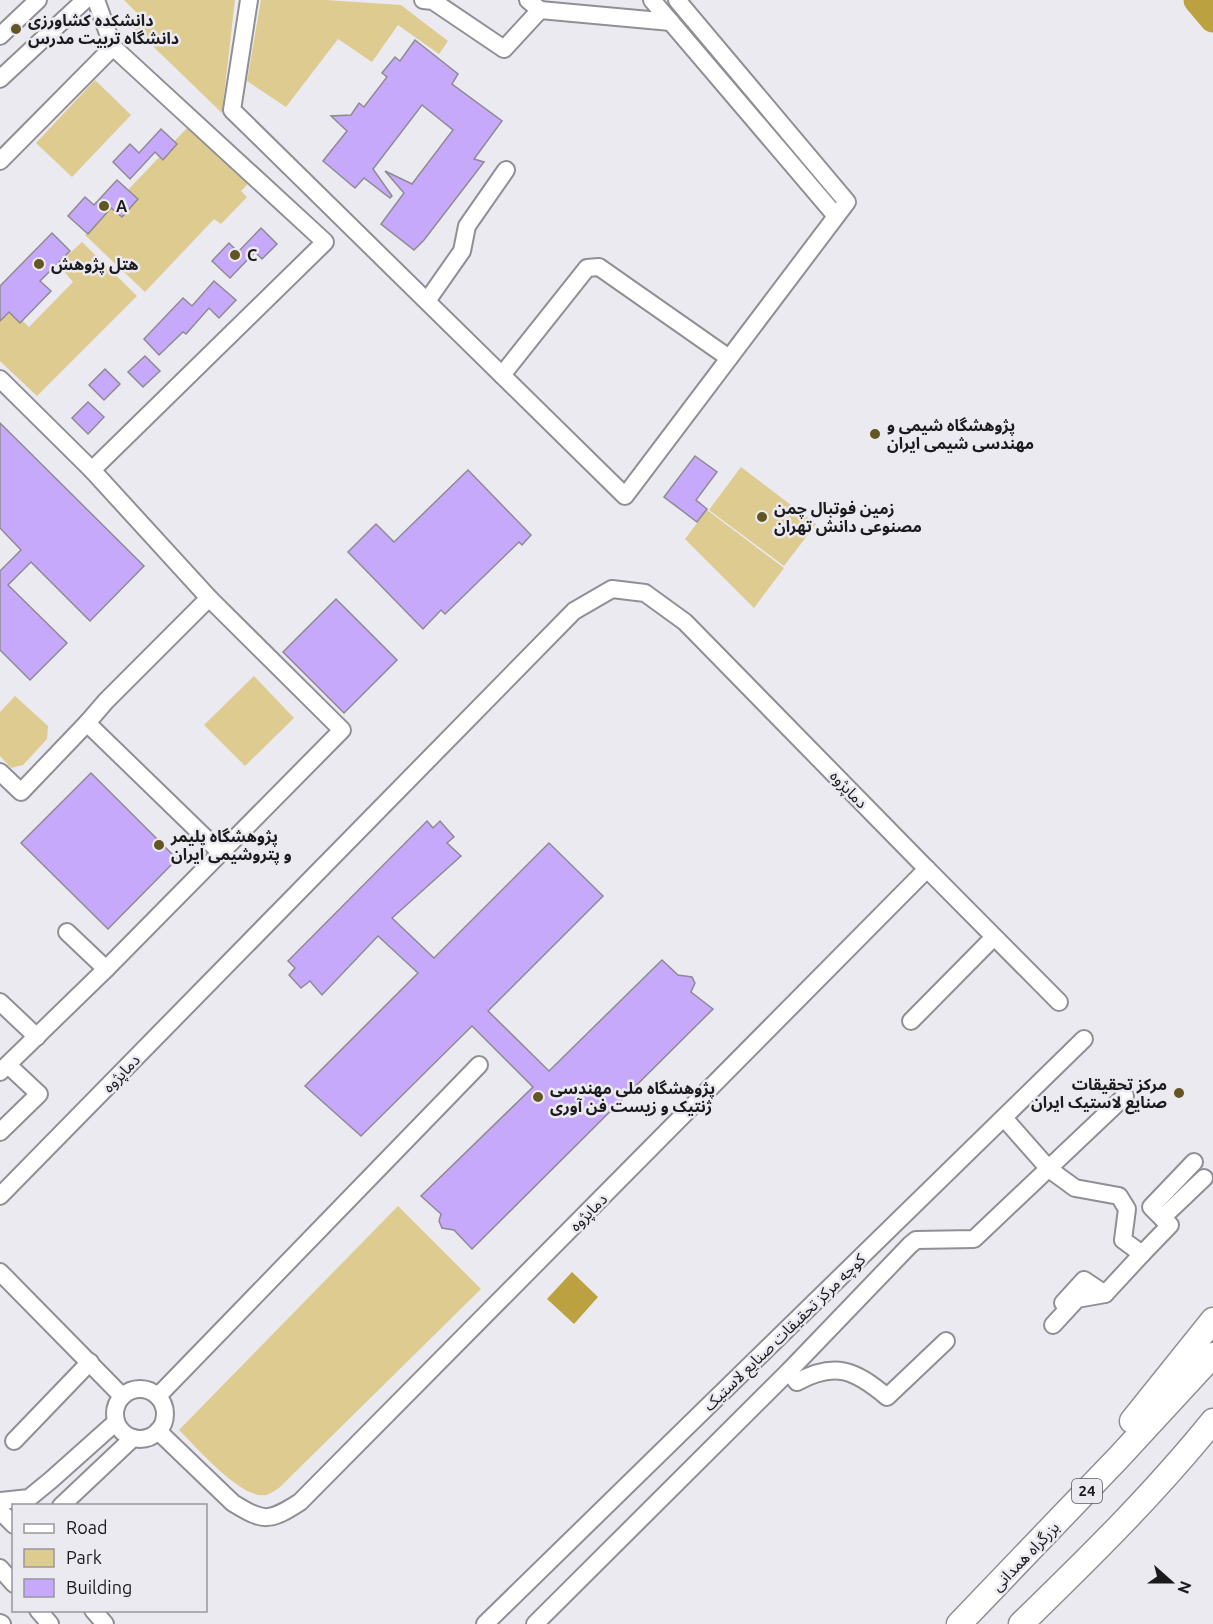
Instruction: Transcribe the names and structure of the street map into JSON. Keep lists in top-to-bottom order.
{
  "streets": {
    "highway": ["24", "بزرگراه همدانی"],
    "street": ["دماپژوه", "کوچه مرکز تحقیقات صنایع لاستیک"]
  },
  "places": [
    "دانشکده کشاورزی دانشگاه تربیت مدرس",
    "A",
    "C",
    "هتل پژوهش",
    "پژوهشگاه شیمی و مهندسی شیمی ایران",
    "زمین فوتبال چمن مصنوعی دانش تهران",
    "پژوهشگاه پلیمر و پتروشیمی ایران",
    "مرکز تحقیقات صنایع لاستیک ایران",
    "پژوهشگاه ملی مهندسی ژنتیک و زیست فن آوری"
  ],
  "legend": ["Road", "Park", "Building"],
  "north": "right"
}
